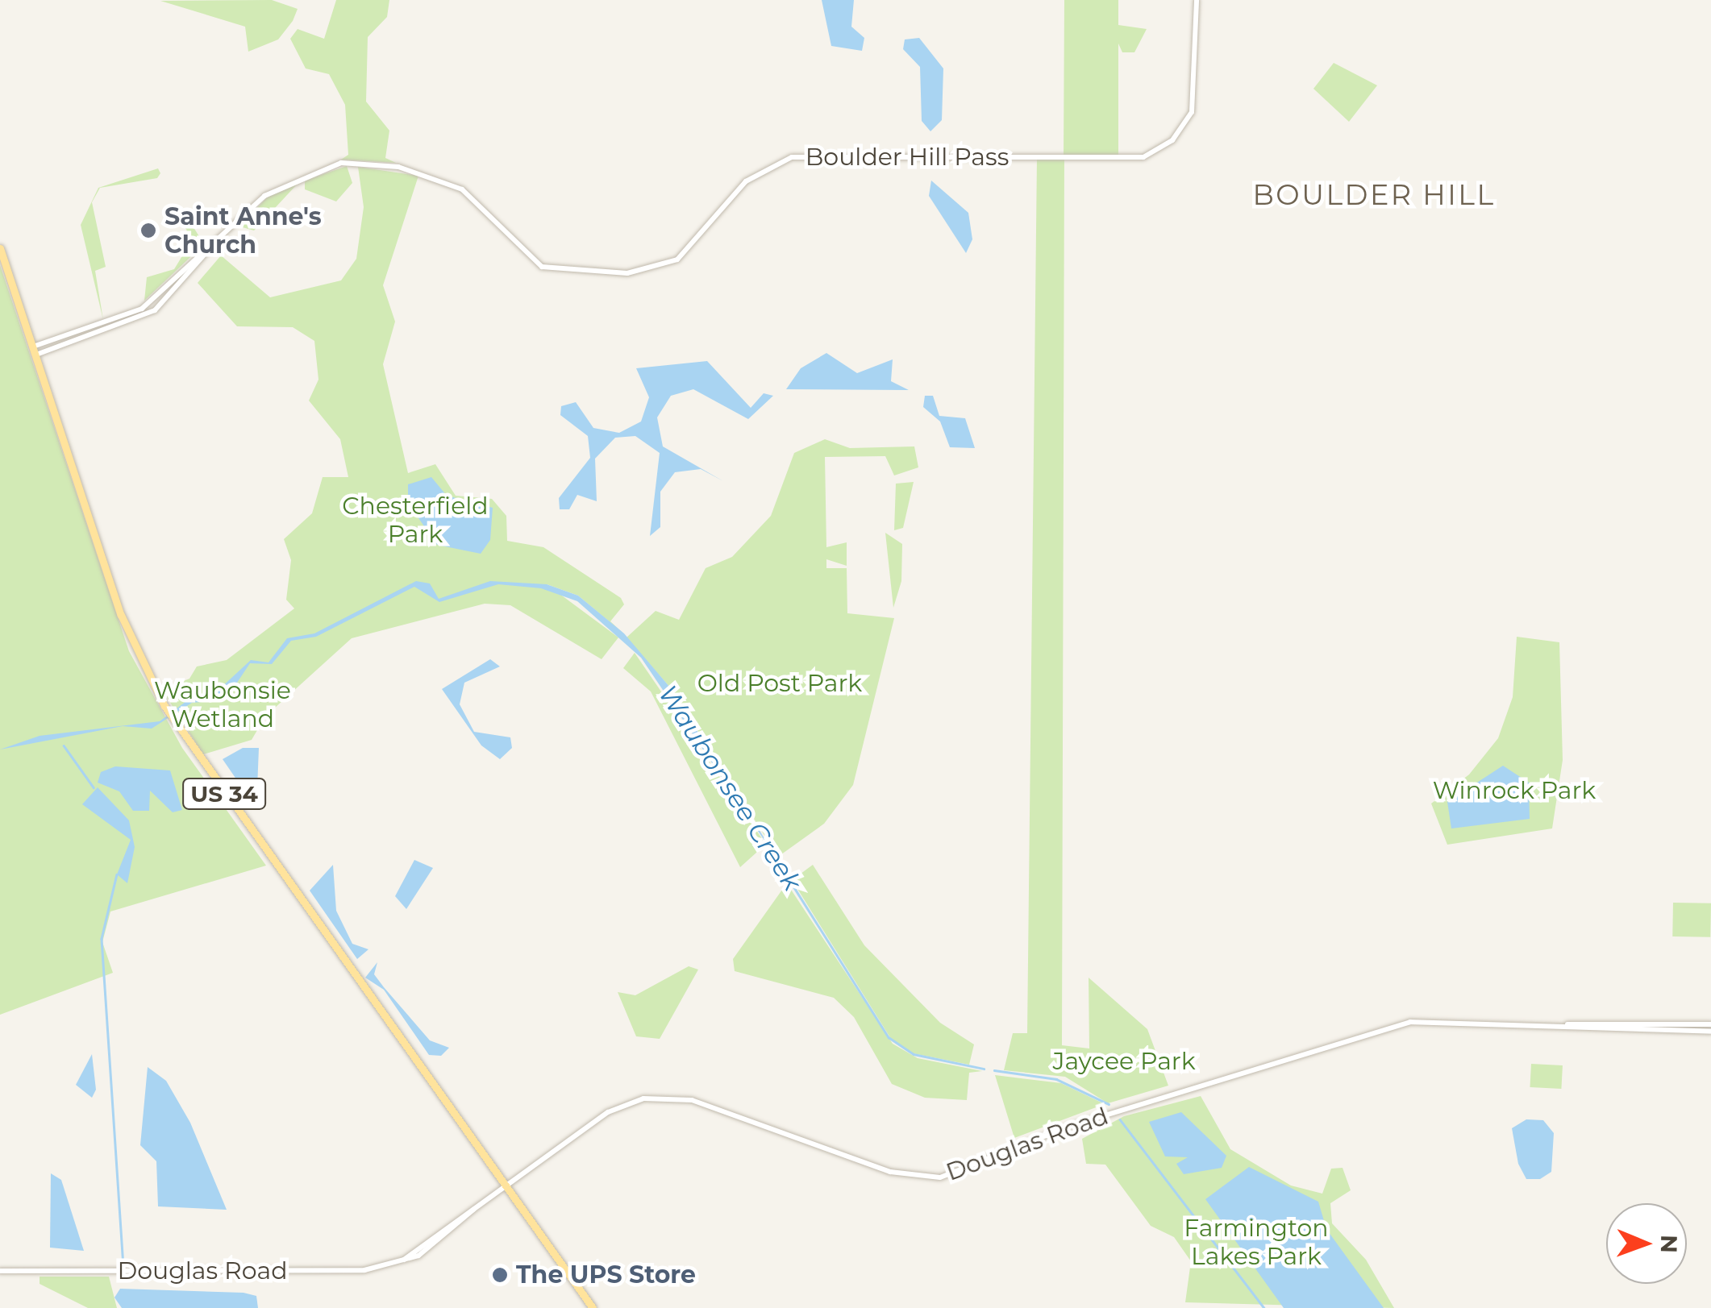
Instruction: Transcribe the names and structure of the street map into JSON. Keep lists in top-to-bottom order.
{
  "streets": {
    "main road": ["US 34"],
    "street": ["Boulder Hill Pass", "Douglas Road"]
  },
  "crossings": [
    ["Boulder Hill Pass", "US 34"],
    ["US 34", "Douglas Road"]
  ],
  "districts": ["BOULDER HILL"],
  "water": ["Waubonsee Creek"],
  "parks": [
    "Chesterfield Park",
    "Old Post Park",
    "Waubonsie Wetland",
    "Winrock Park",
    "Jaycee Park",
    "Farmington Lakes Park"
  ],
  "places": ["Saint Anne's Church", "The UPS Store"],
  "north": "right"
}
